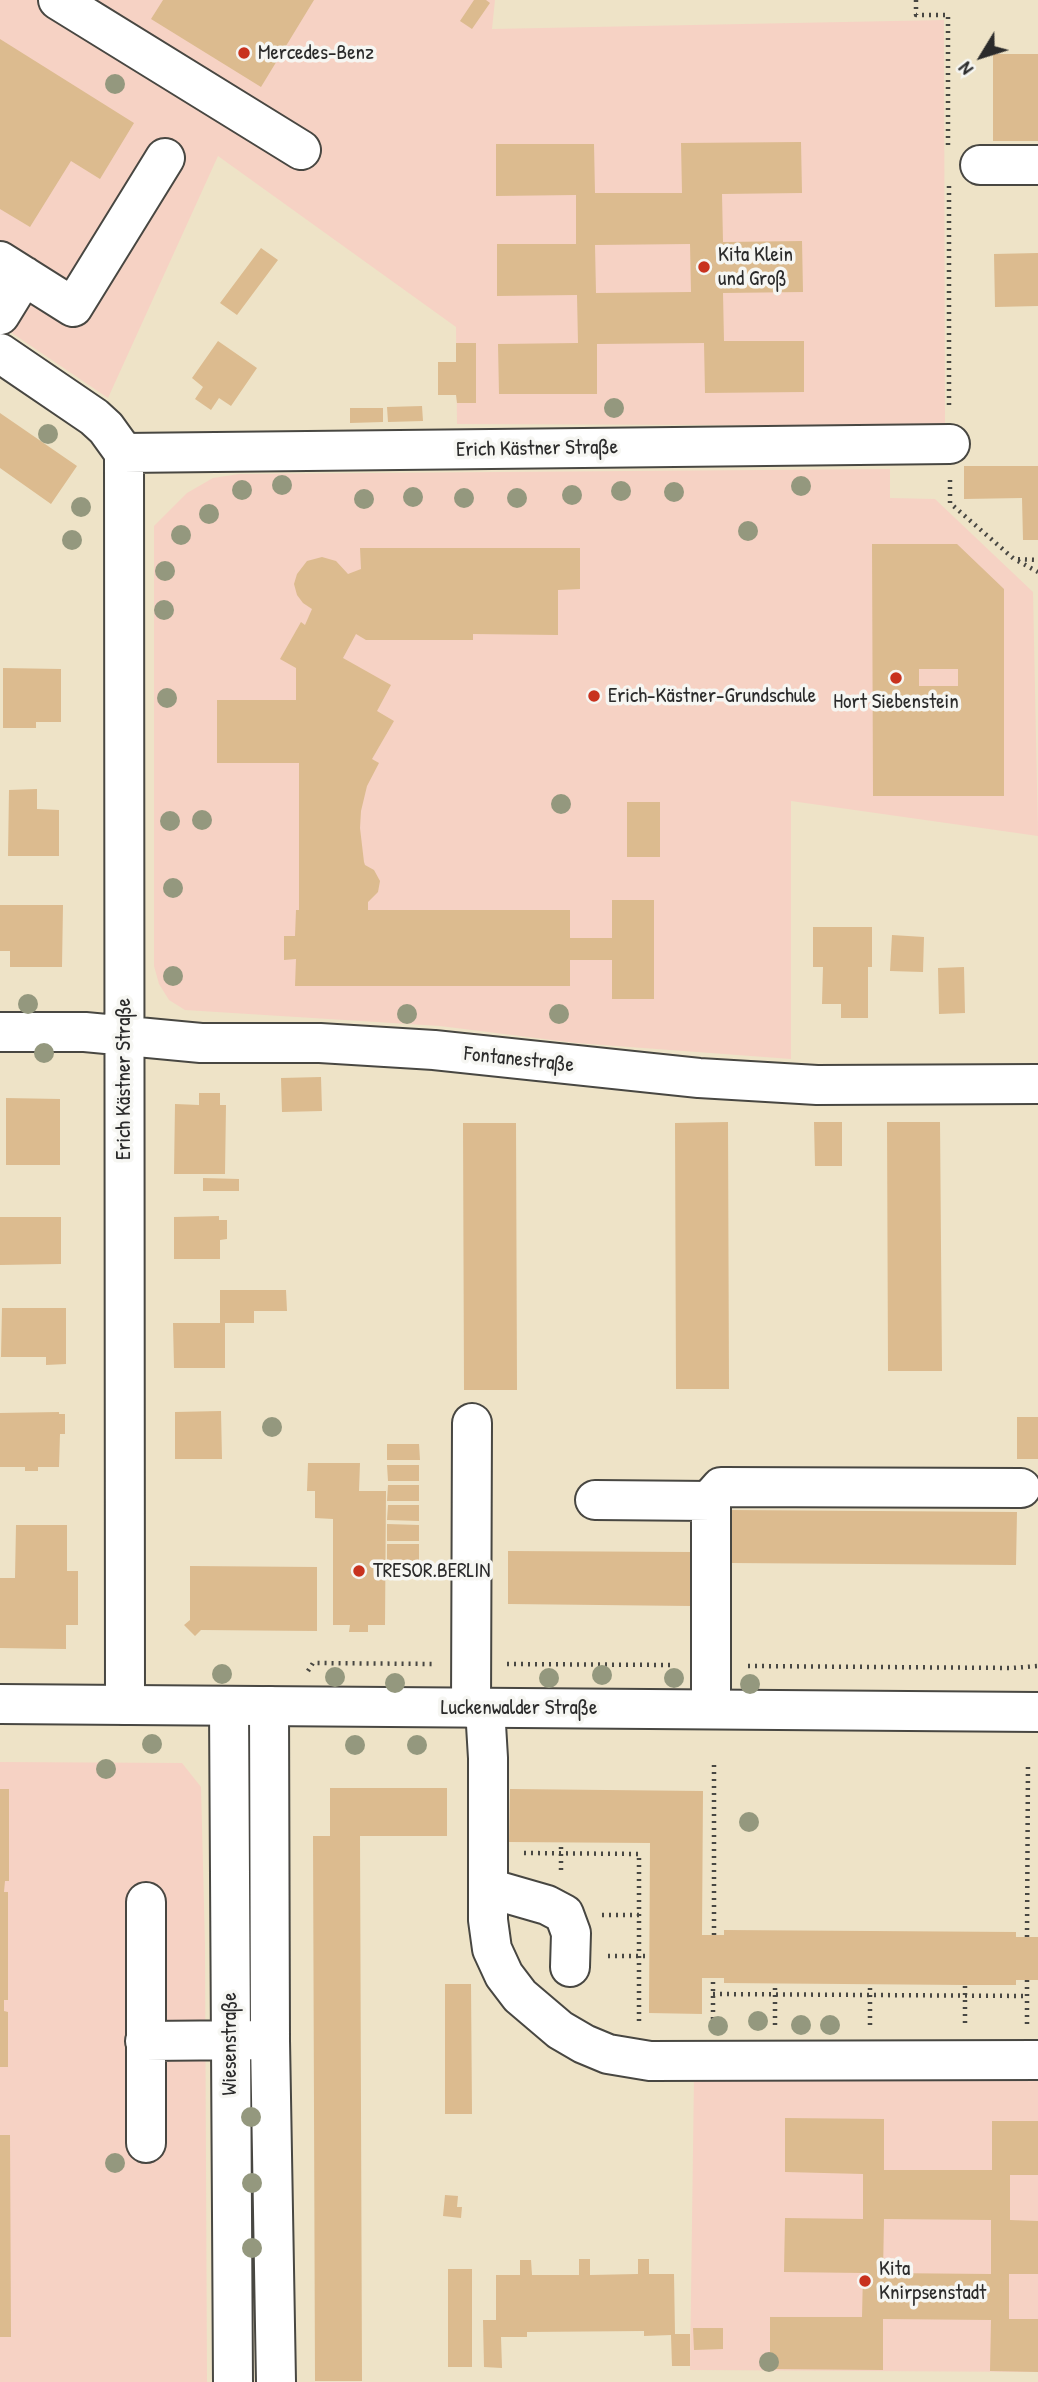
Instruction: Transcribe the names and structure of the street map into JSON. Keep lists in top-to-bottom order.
{
  "streets": {
    "street": [
      "Erich Kästner Straße",
      "Fontanestraße",
      "Luckenwalder Straße",
      "Wiesenstraße"
    ]
  },
  "crossings": [
    ["Erich Kästner Straße", "Fontanestraße"],
    ["Erich Kästner Straße", "Luckenwalder Straße"],
    ["Luckenwalder Straße", "Wiesenstraße"]
  ],
  "places": [
    "Mercedes-Benz",
    "Kita Klein und Groß",
    "Hort Siebenstein",
    "Erich-Kästner-Grundschule",
    "TRESOR.BERLIN",
    "Kita Knirpsenstadt"
  ],
  "north": "bottom left"
}
